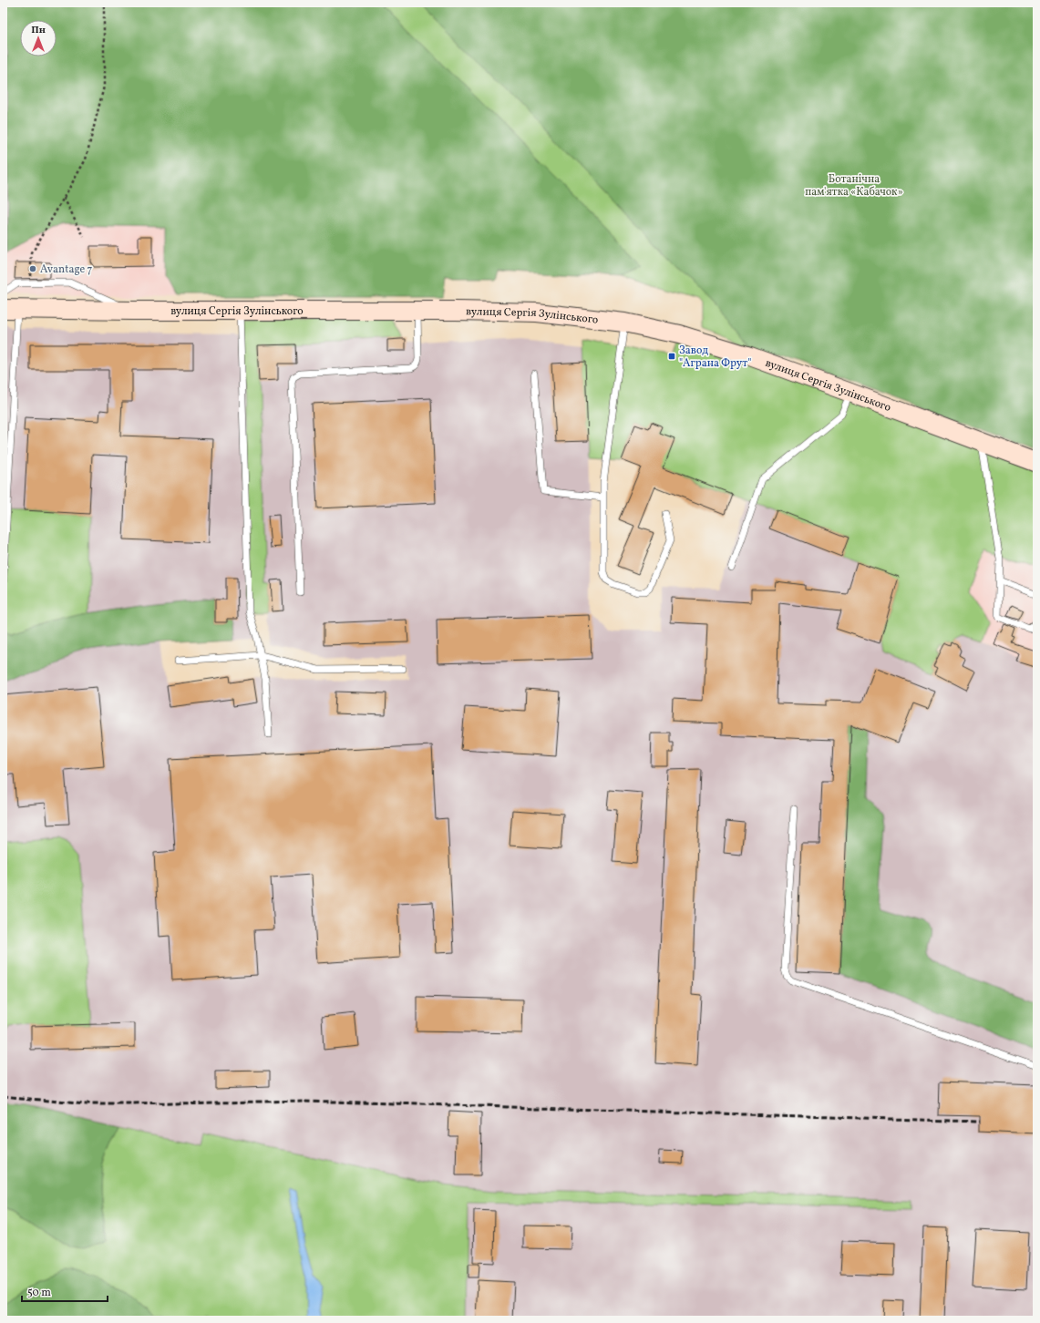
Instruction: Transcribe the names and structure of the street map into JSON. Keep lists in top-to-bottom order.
{
  "streets": {
    "street": ["вулиця Сергія Зулінського"]
  },
  "parks": ["Ботанічна пам'ятка «Кабачок»"],
  "places": {
    "other": ["Avantage 7"],
    "transit": ["Завод \"Аграна Фрут\""]
  },
  "scale_bar": "50 m",
  "north": "top"
}
